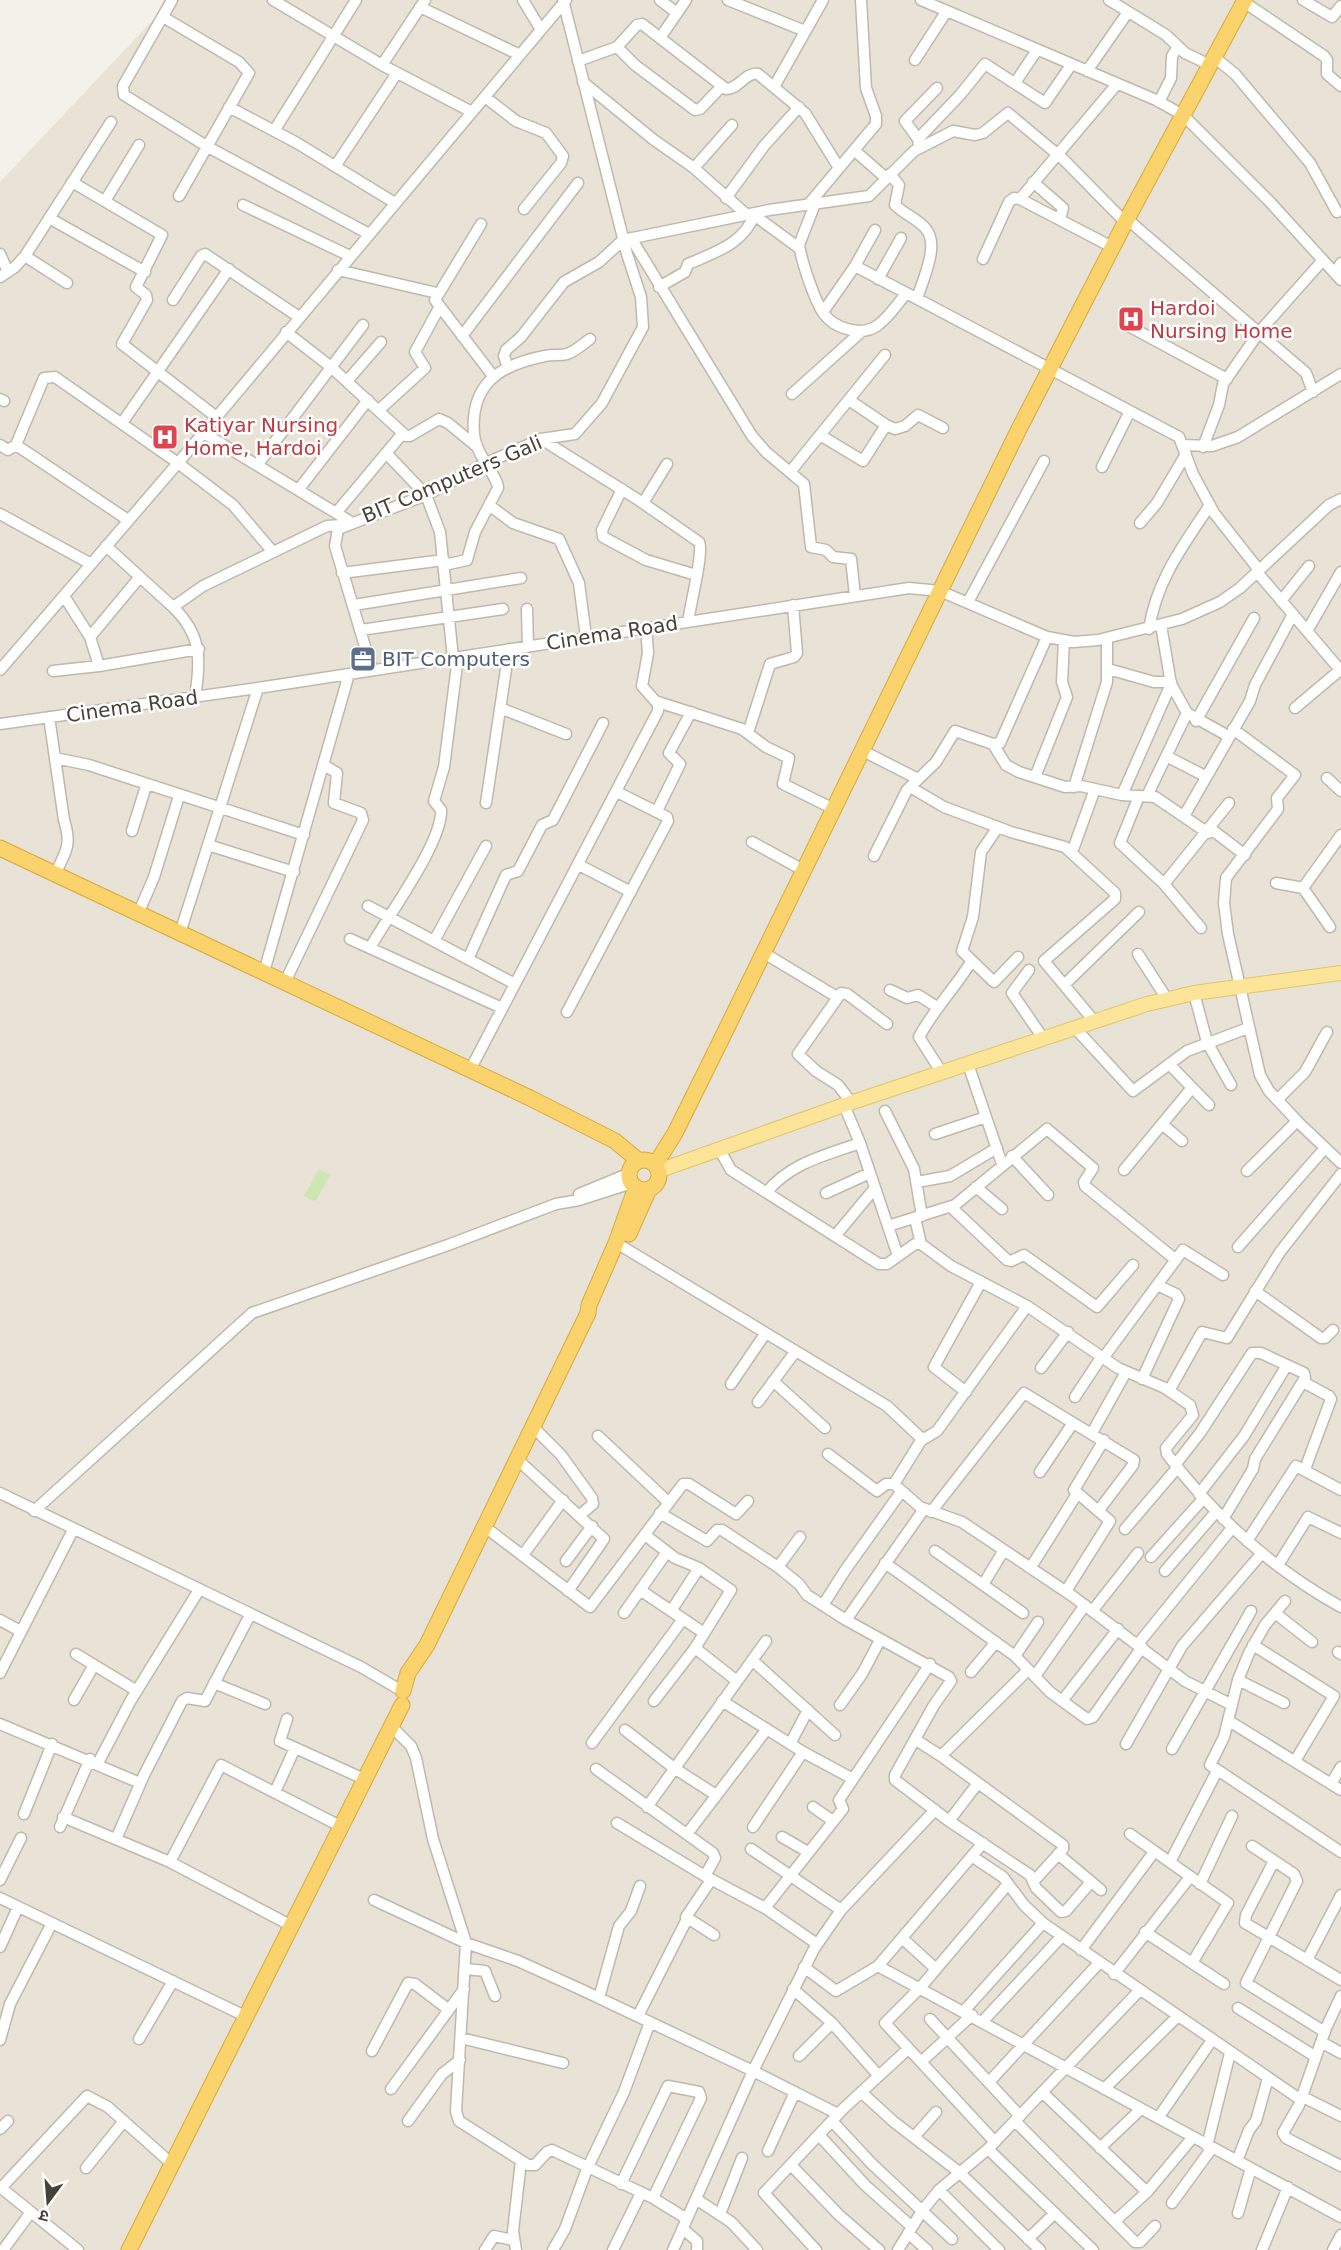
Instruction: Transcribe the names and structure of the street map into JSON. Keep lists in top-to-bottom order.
{
  "streets": {
    "street": ["BIT Computers Gali", "Cinema Road"]
  },
  "crossings": [
    ["BIT Computers Gali", "Cinema Road"]
  ],
  "places": {
    "hospital": ["Hardoi Nursing Home", "Katiyar Nursing Home, Hardoi"],
    "office": ["BIT Computers"]
  },
  "north": "bottom"
}
